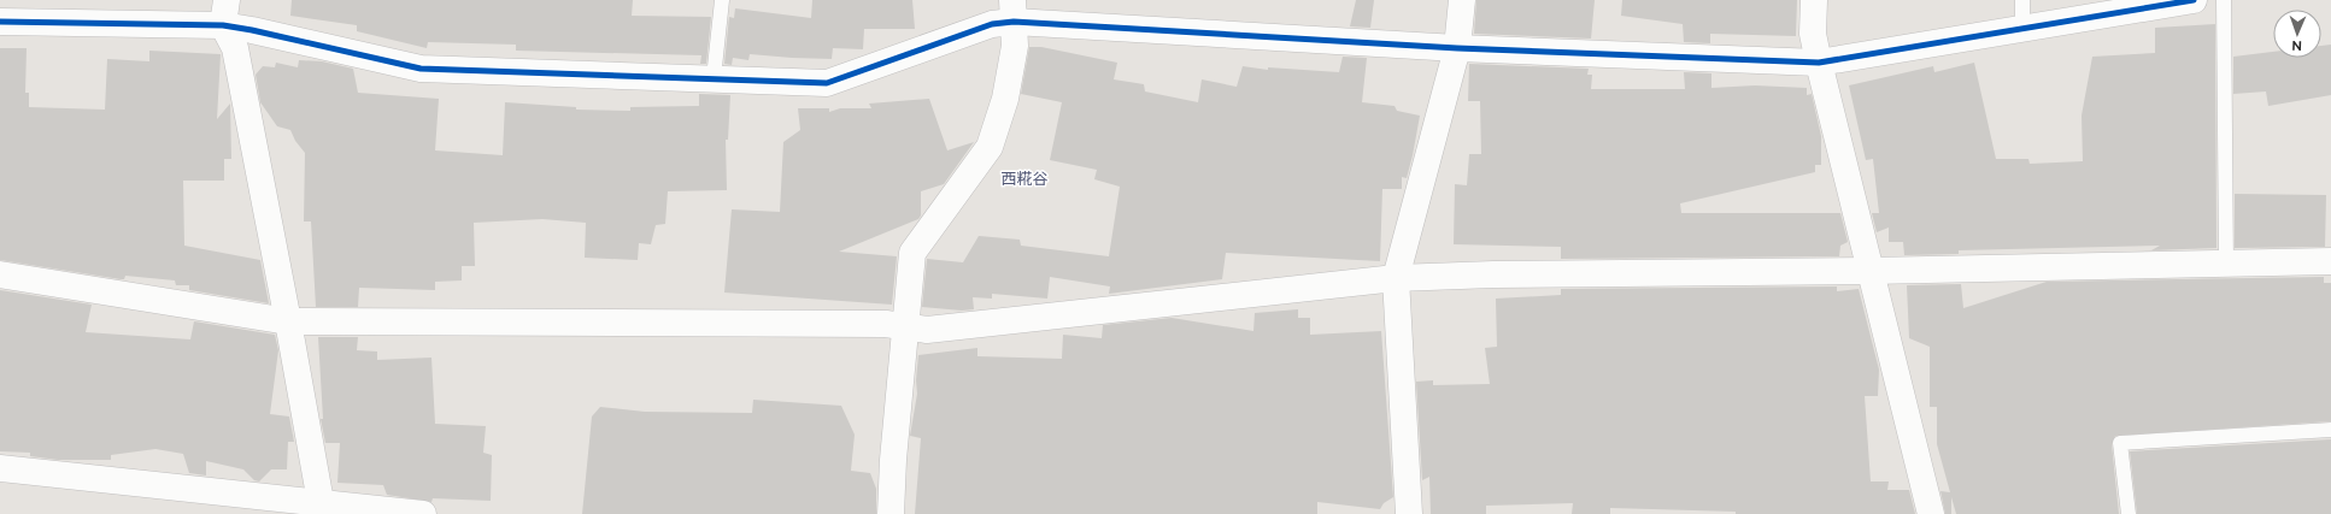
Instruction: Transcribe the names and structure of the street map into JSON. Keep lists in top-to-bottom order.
{
  "districts": ["西糀谷"],
  "north": "bottom"
}
